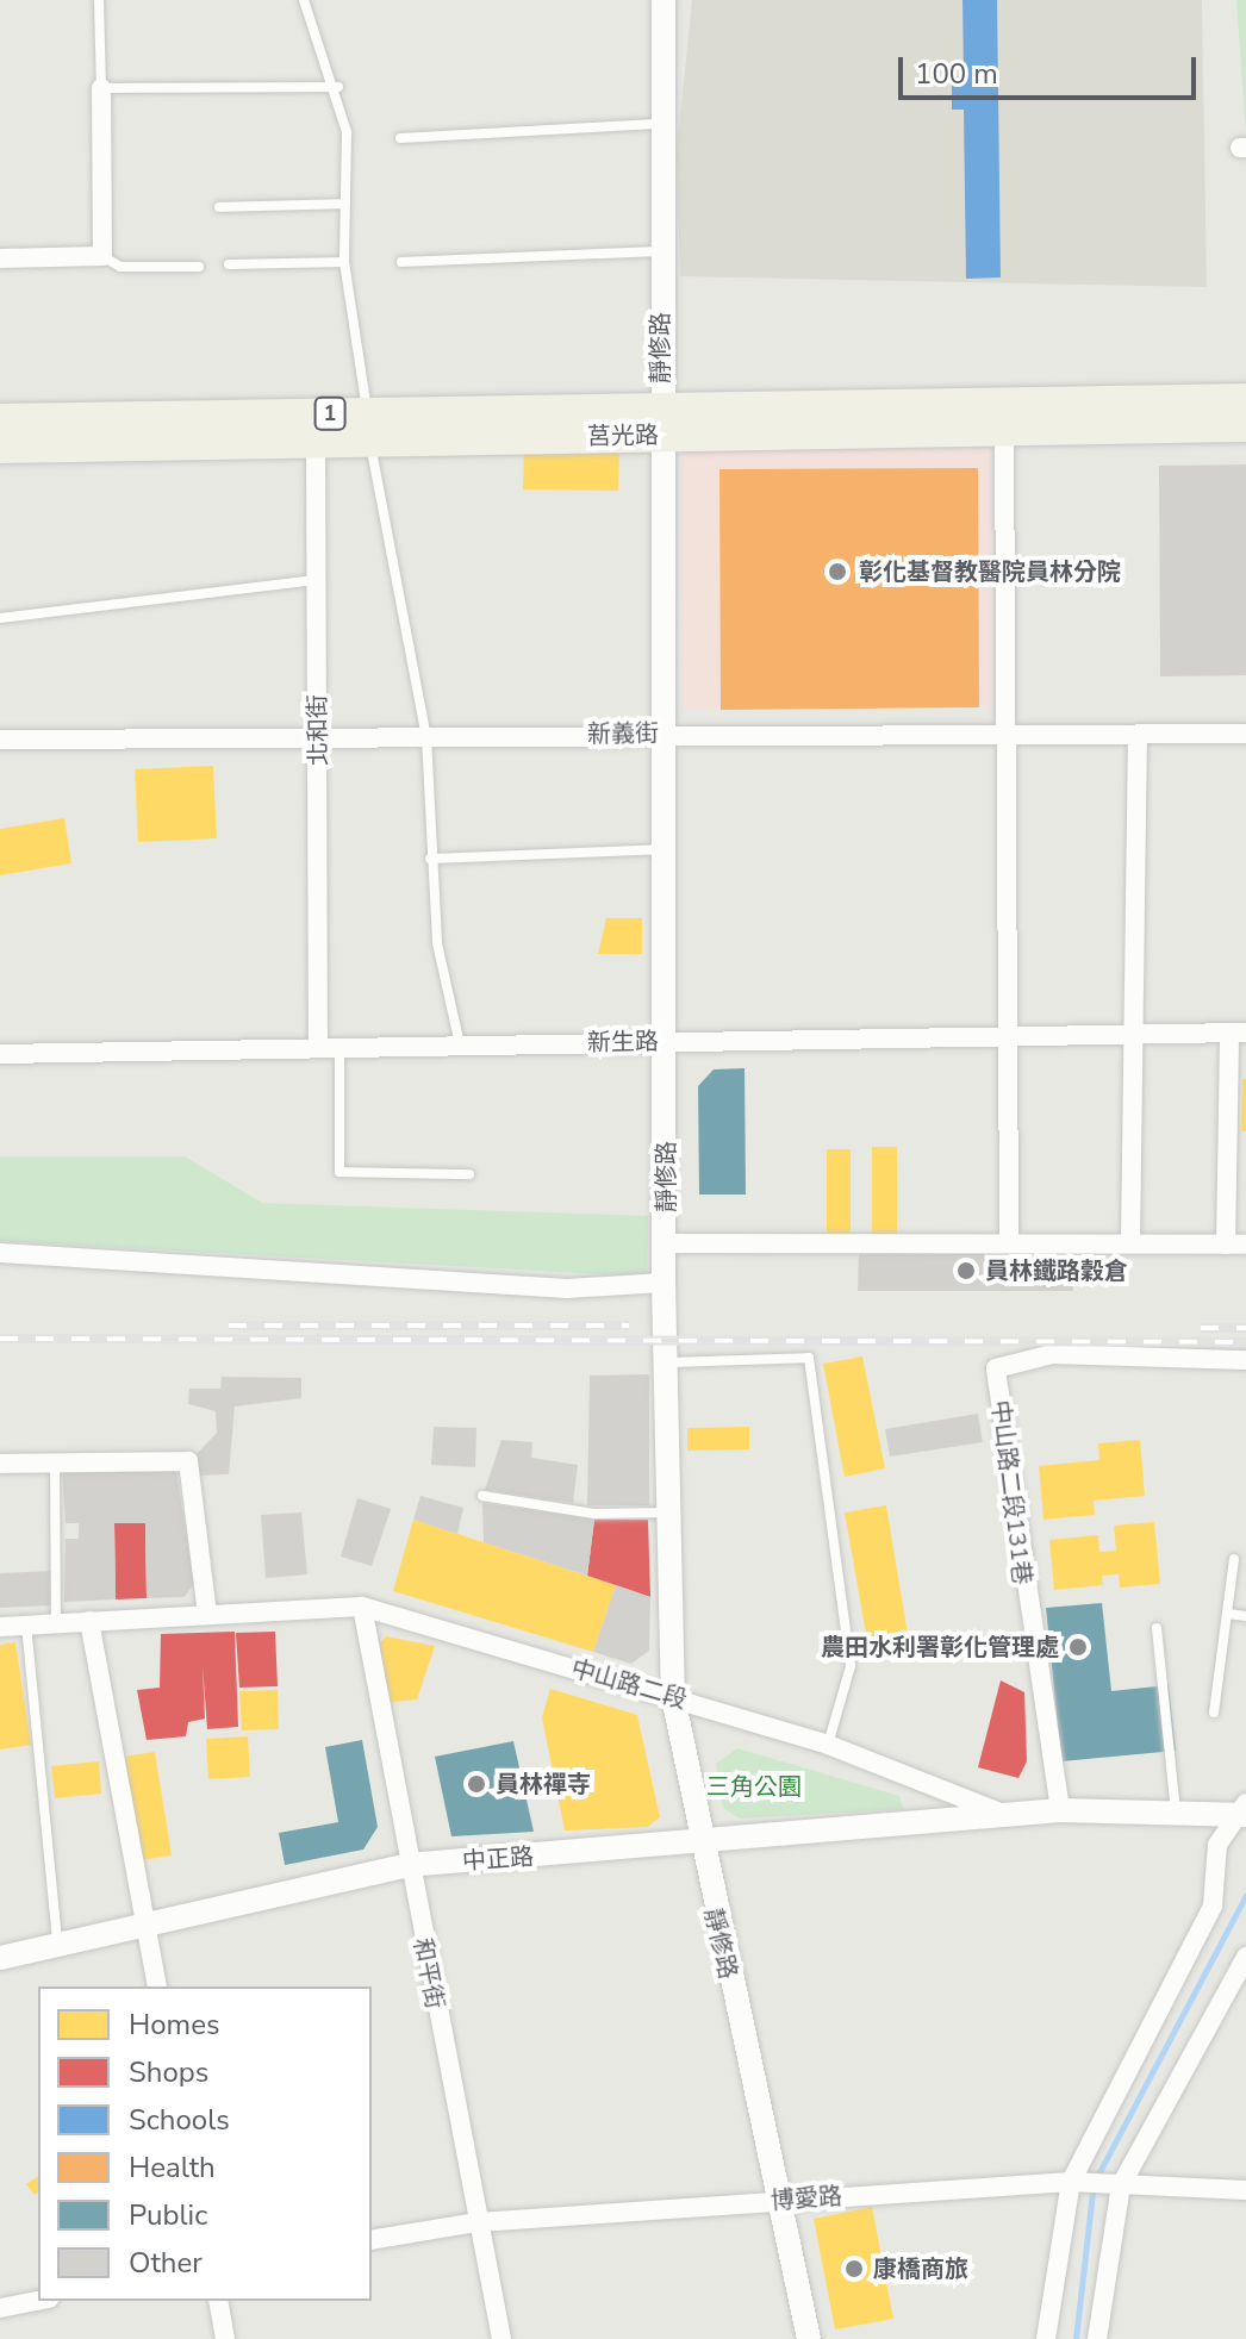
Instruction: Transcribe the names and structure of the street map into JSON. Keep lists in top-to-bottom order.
{
  "streets": {
    "main road": ["1", "莒光路"],
    "street": [
      "靜修路",
      "北和街",
      "新義街",
      "新生路",
      "中山路二段131巷",
      "中山路二段",
      "中正路",
      "和平街",
      "博愛路"
    ]
  },
  "crossings": [
    ["靜修路", "莒光路"],
    ["靜修路", "新義街"],
    ["靜修路", "新生路"],
    ["靜修路", "中山路二段"],
    ["靜修路", "中正路"],
    ["靜修路", "博愛路"],
    ["莒光路", "北和街"],
    ["北和街", "新義街"],
    ["北和街", "新生路"],
    ["中山路二段131巷", "中山路二段"],
    ["中山路二段", "中正路"],
    ["中山路二段", "和平街"],
    ["中正路", "和平街"],
    ["和平街", "博愛路"]
  ],
  "parks": ["三角公園"],
  "places": [
    "彰化基督教醫院員林分院",
    "員林鐵路穀倉",
    "農田水利署彰化管理處",
    "員林禪寺",
    "康橋商旅"
  ],
  "legend": [
    "Homes",
    "Shops",
    "Schools",
    "Health",
    "Public",
    "Other"
  ],
  "scale_bar": "100 m"
}
